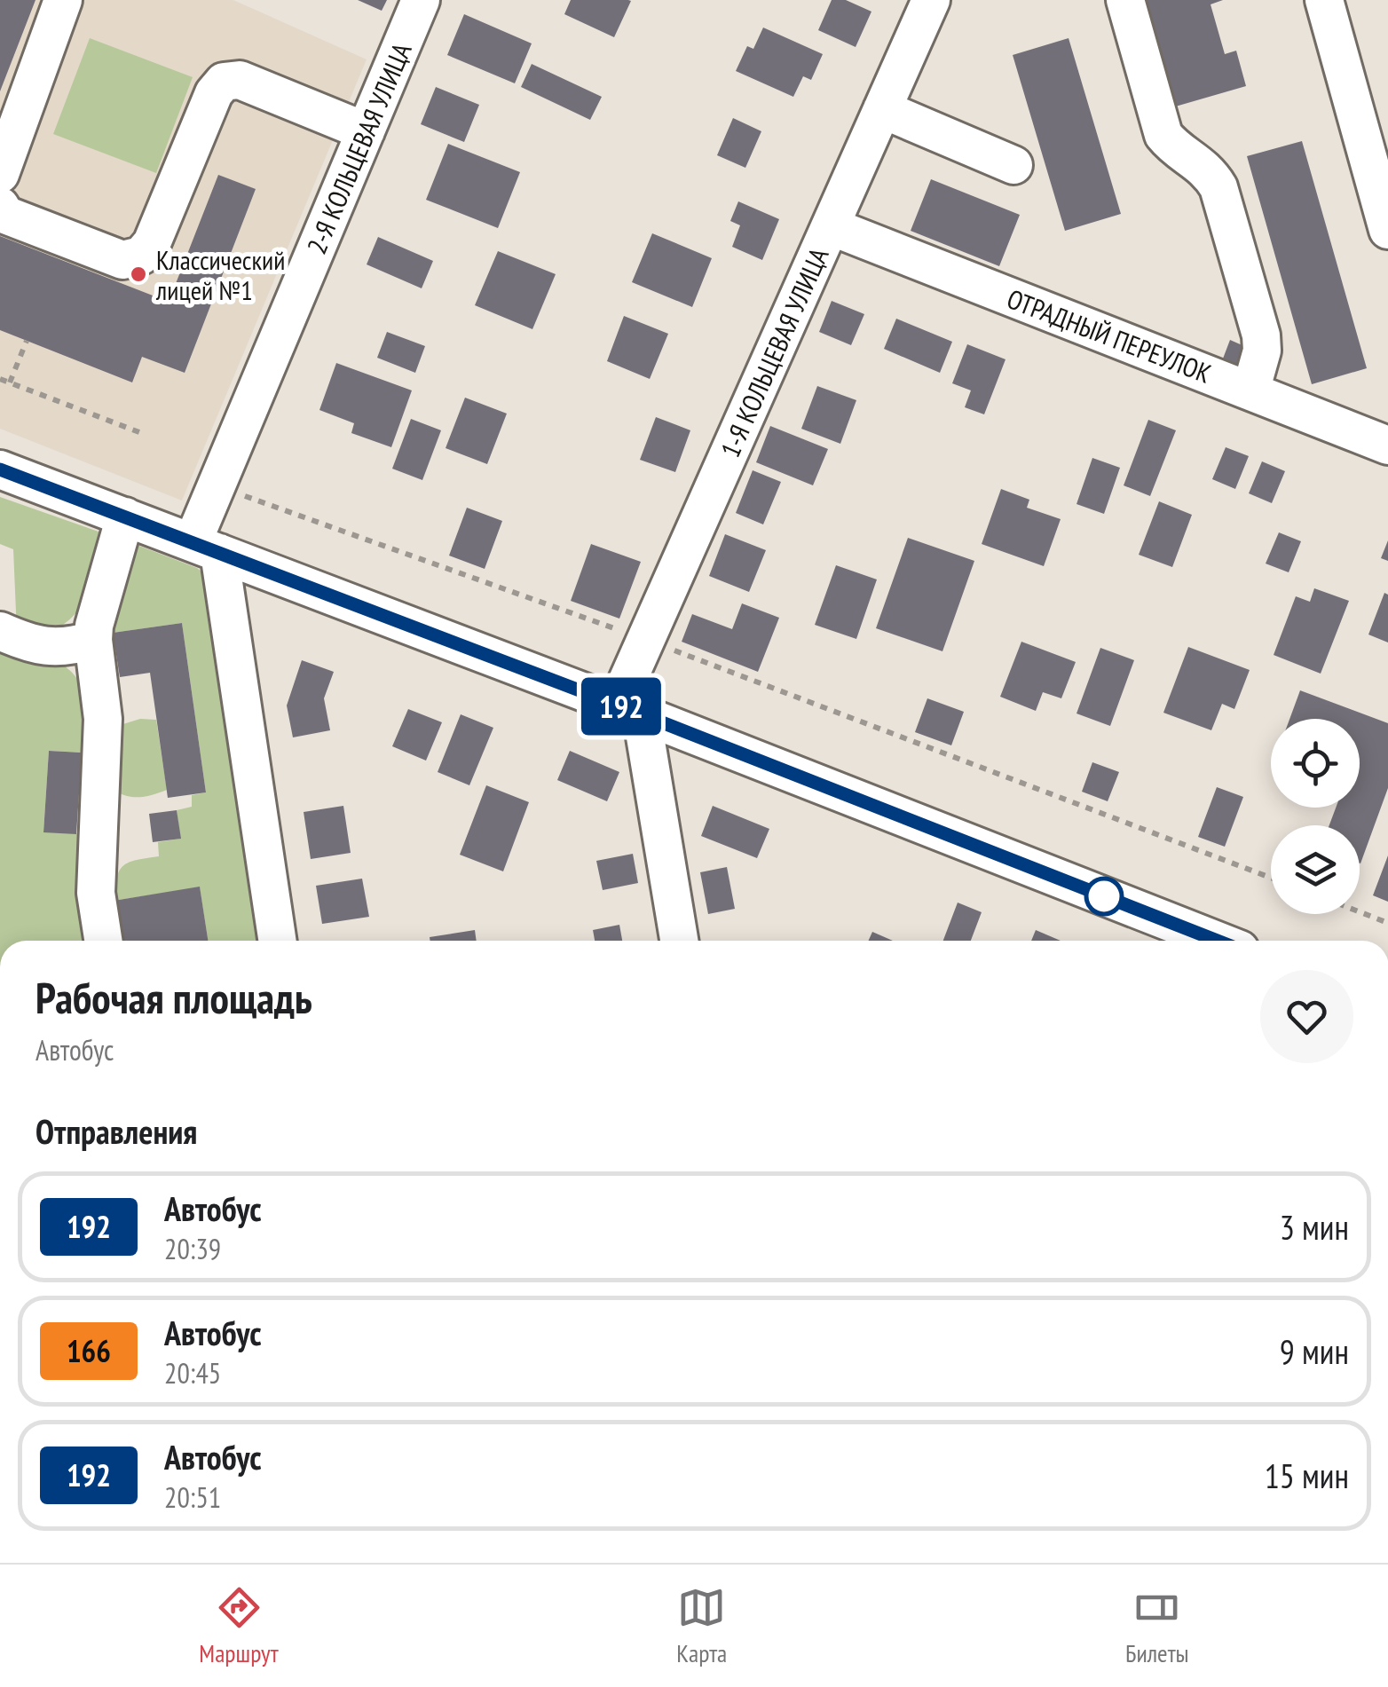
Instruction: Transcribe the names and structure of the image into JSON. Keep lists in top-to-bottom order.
{
  "streets": {
    "street": ["2-Я КОЛЬЦЕВАЯ УЛИЦА", "ОТРАДНЫЙ ПЕРЕУЛОК", "1-Я КОЛЬЦЕВАЯ УЛИЦА"]
  },
  "crossings": [
    ["ОТРАДНЫЙ ПЕРЕУЛОК", "1-Я КОЛЬЦЕВАЯ УЛИЦА"]
  ],
  "places": ["Классический лицей №1"],
  "lines": ["bus line 192"],
  "page": {
    "on_map": "192",
    "heading": [
      ["Рабочая площадь", "Автобус"],
      "Отправления"
    ],
    "list": [
      {
        "mark": "192",
        "name": "Автобус",
        "note": "20:39",
        "value": "3 мин"
      },
      {
        "mark": "166",
        "name": "Автобус",
        "note": "20:45",
        "value": "9 мин"
      },
      {
        "mark": "192",
        "name": "Автобус",
        "note": "20:51",
        "value": "15 мин"
      }
    ],
    "tabs": ["Маршрут", "Карта", "Билеты"]
  }
}
